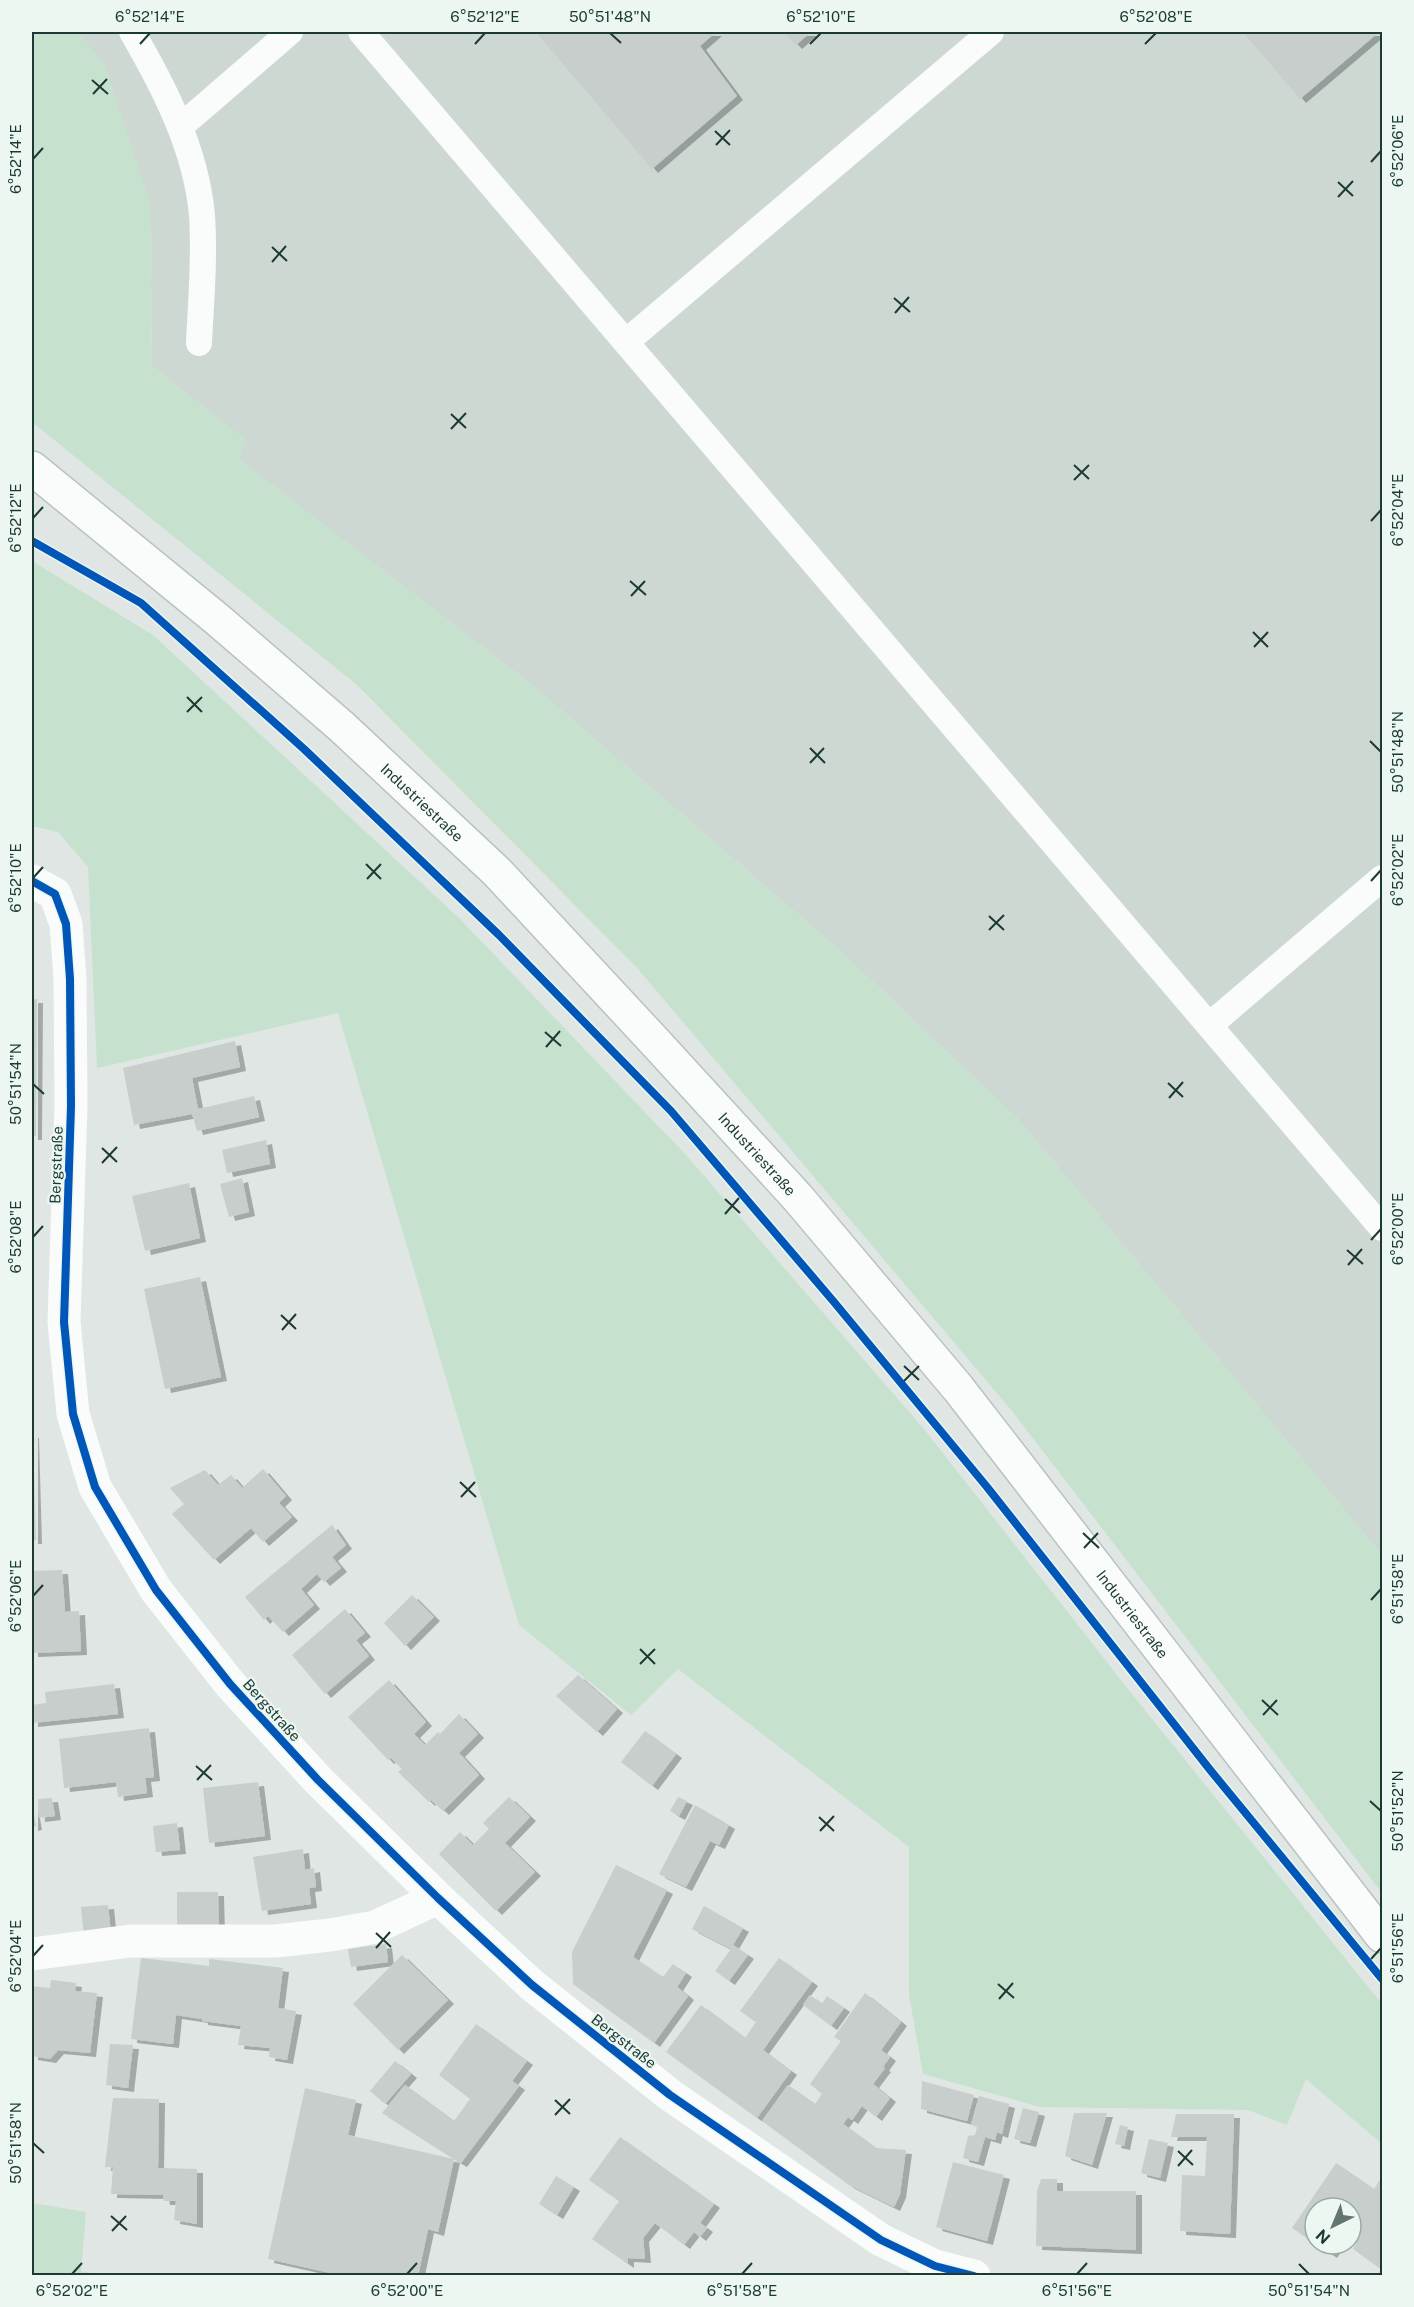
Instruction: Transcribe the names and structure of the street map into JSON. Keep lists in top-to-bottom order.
{
  "streets": {
    "street": ["Industriestraße", "Bergstraße"]
  },
  "north": "bottom left",
  "coordinates": [
    "6°52'14\"E",
    "6°52'12\"E",
    "50°51'48\"N",
    "6°52'10\"E",
    "6°52'08\"E",
    "6°52'06\"E",
    "6°52'04\"E",
    "6°52'02\"E",
    "50°51'54\"N",
    "6°52'00\"E",
    "6°51'58\"E",
    "50°51'52\"N",
    "6°51'56\"E",
    "50°51'58\"N"
  ]
}
